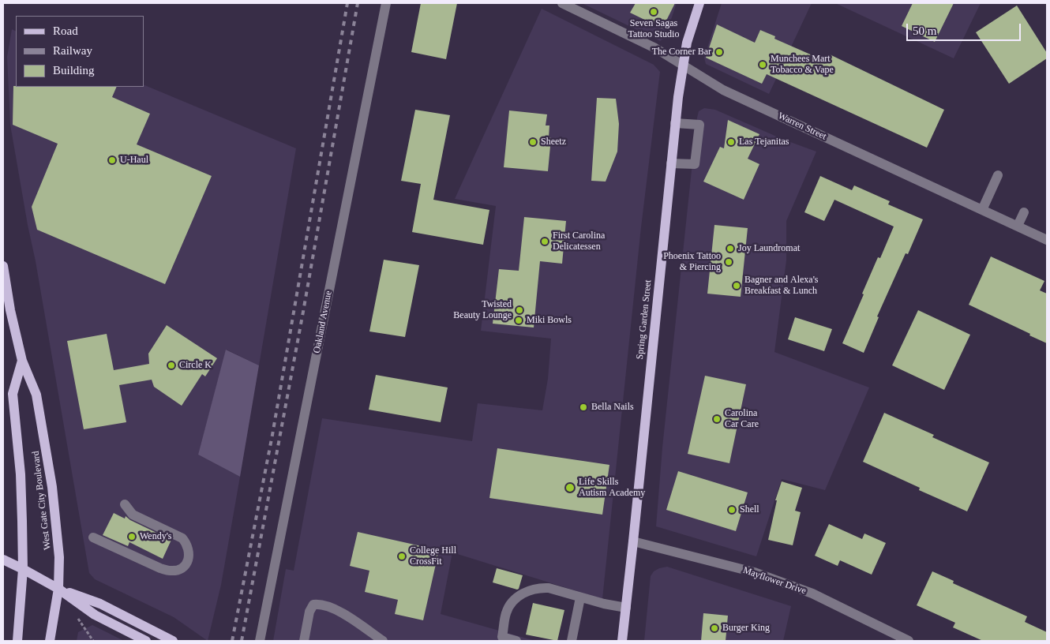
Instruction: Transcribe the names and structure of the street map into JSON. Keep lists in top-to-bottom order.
{
  "streets": {
    "main road": ["Spring Garden Street", "West Gate City Boulevard"],
    "street": ["Warren Street", "Oakland Avenue", "Mayflower Drive"]
  },
  "crossings": [
    ["Warren Street", "Spring Garden Street"],
    ["Spring Garden Street", "Mayflower Drive"]
  ],
  "places": [
    "Seven Sagas Tattoo Studio",
    "The Corner Bar",
    "Munchees Mart Tobacco & Vape",
    "Sheetz",
    "Las Tejanitas",
    "U-Haul",
    "First Carolina Delicatessen",
    "Joy Laundromat",
    "Phoenix Tattoo & Piercing",
    "Bagner and Alexa's Breakfast & Lunch",
    "Twisted Beauty Lounge",
    "Miki Bowls",
    "Circle K",
    "Bella Nails",
    "Carolina Car Care",
    "Life Skills Autism Academy",
    "Shell",
    "Wendy's",
    "College Hill CrossFit",
    "Burger King"
  ],
  "legend": ["Road", "Railway", "Building"],
  "scale_bar": "50 m"
}
